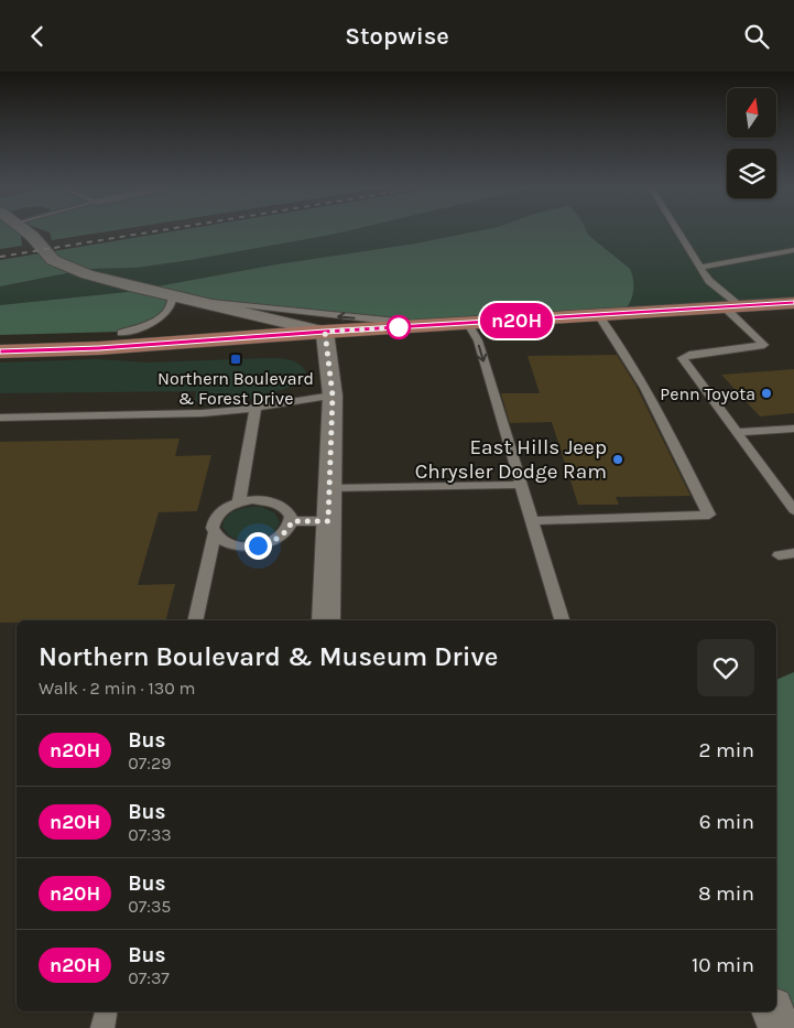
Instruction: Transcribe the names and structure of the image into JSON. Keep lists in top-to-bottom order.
{
  "places": {
    "transit": ["Northern Boulevard & Forest Drive"],
    "other": ["Penn Toyota", "East Hills Jeep Chrysler Dodge Ram"]
  },
  "lines": ["bus line n20H"],
  "north": "top",
  "page": {
    "header": "Stopwise",
    "on_map": "n20H",
    "heading": ["Northern Boulevard & Museum Drive", "Walk · 2 min · 130 m"],
    "list": [
      {
        "mark": "n20H",
        "name": "Bus",
        "note": "07:29",
        "value": "2 min"
      },
      {
        "mark": "n20H",
        "name": "Bus",
        "note": "07:33",
        "value": "6 min"
      },
      {
        "mark": "n20H",
        "name": "Bus",
        "note": "07:35",
        "value": "8 min"
      },
      {
        "mark": "n20H",
        "name": "Bus",
        "note": "07:37",
        "value": "10 min"
      }
    ]
  }
}
